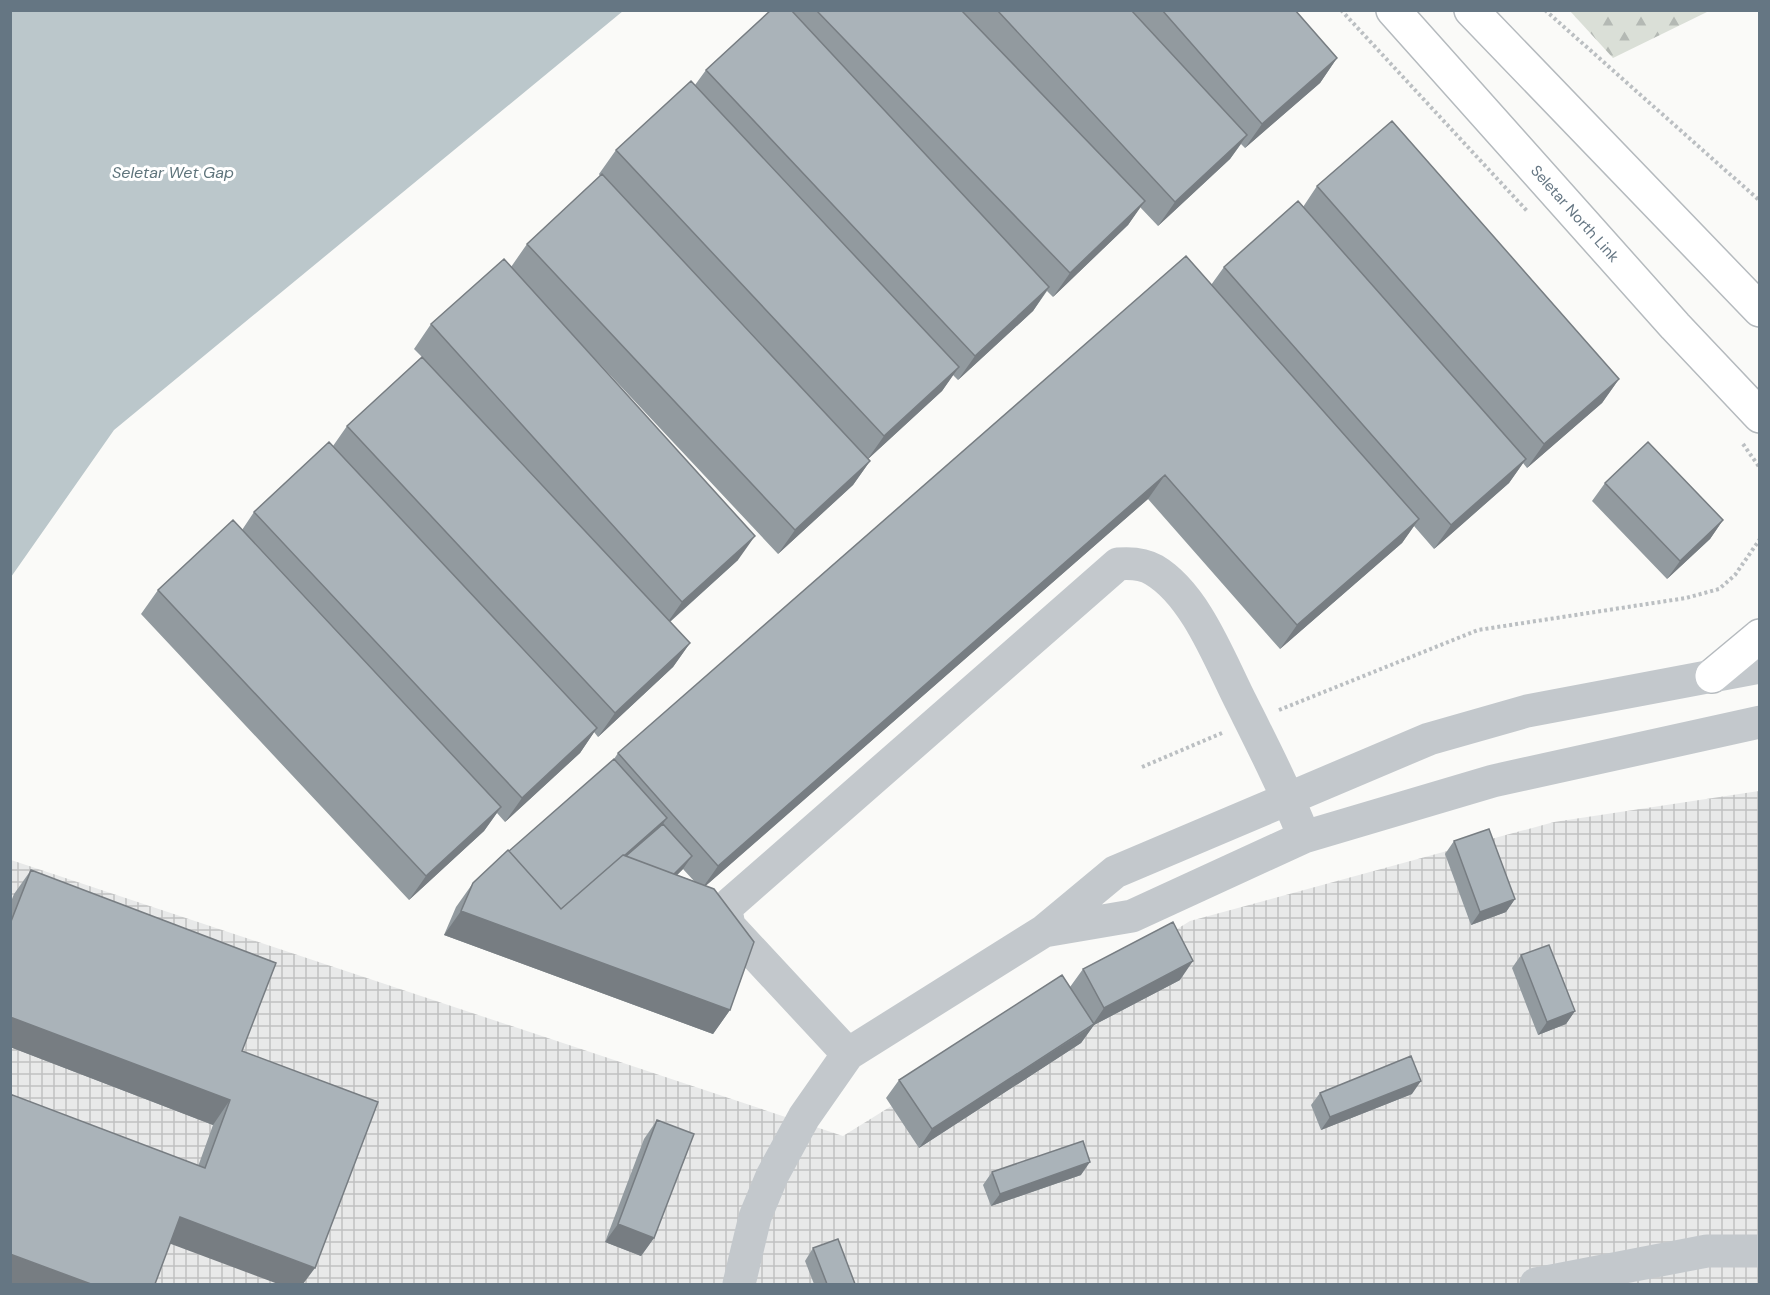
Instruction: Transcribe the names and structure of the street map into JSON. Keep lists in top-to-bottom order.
{
  "streets": {
    "main road": ["Seletar North Link"]
  },
  "water": ["Seletar Wet Gap"]
}
